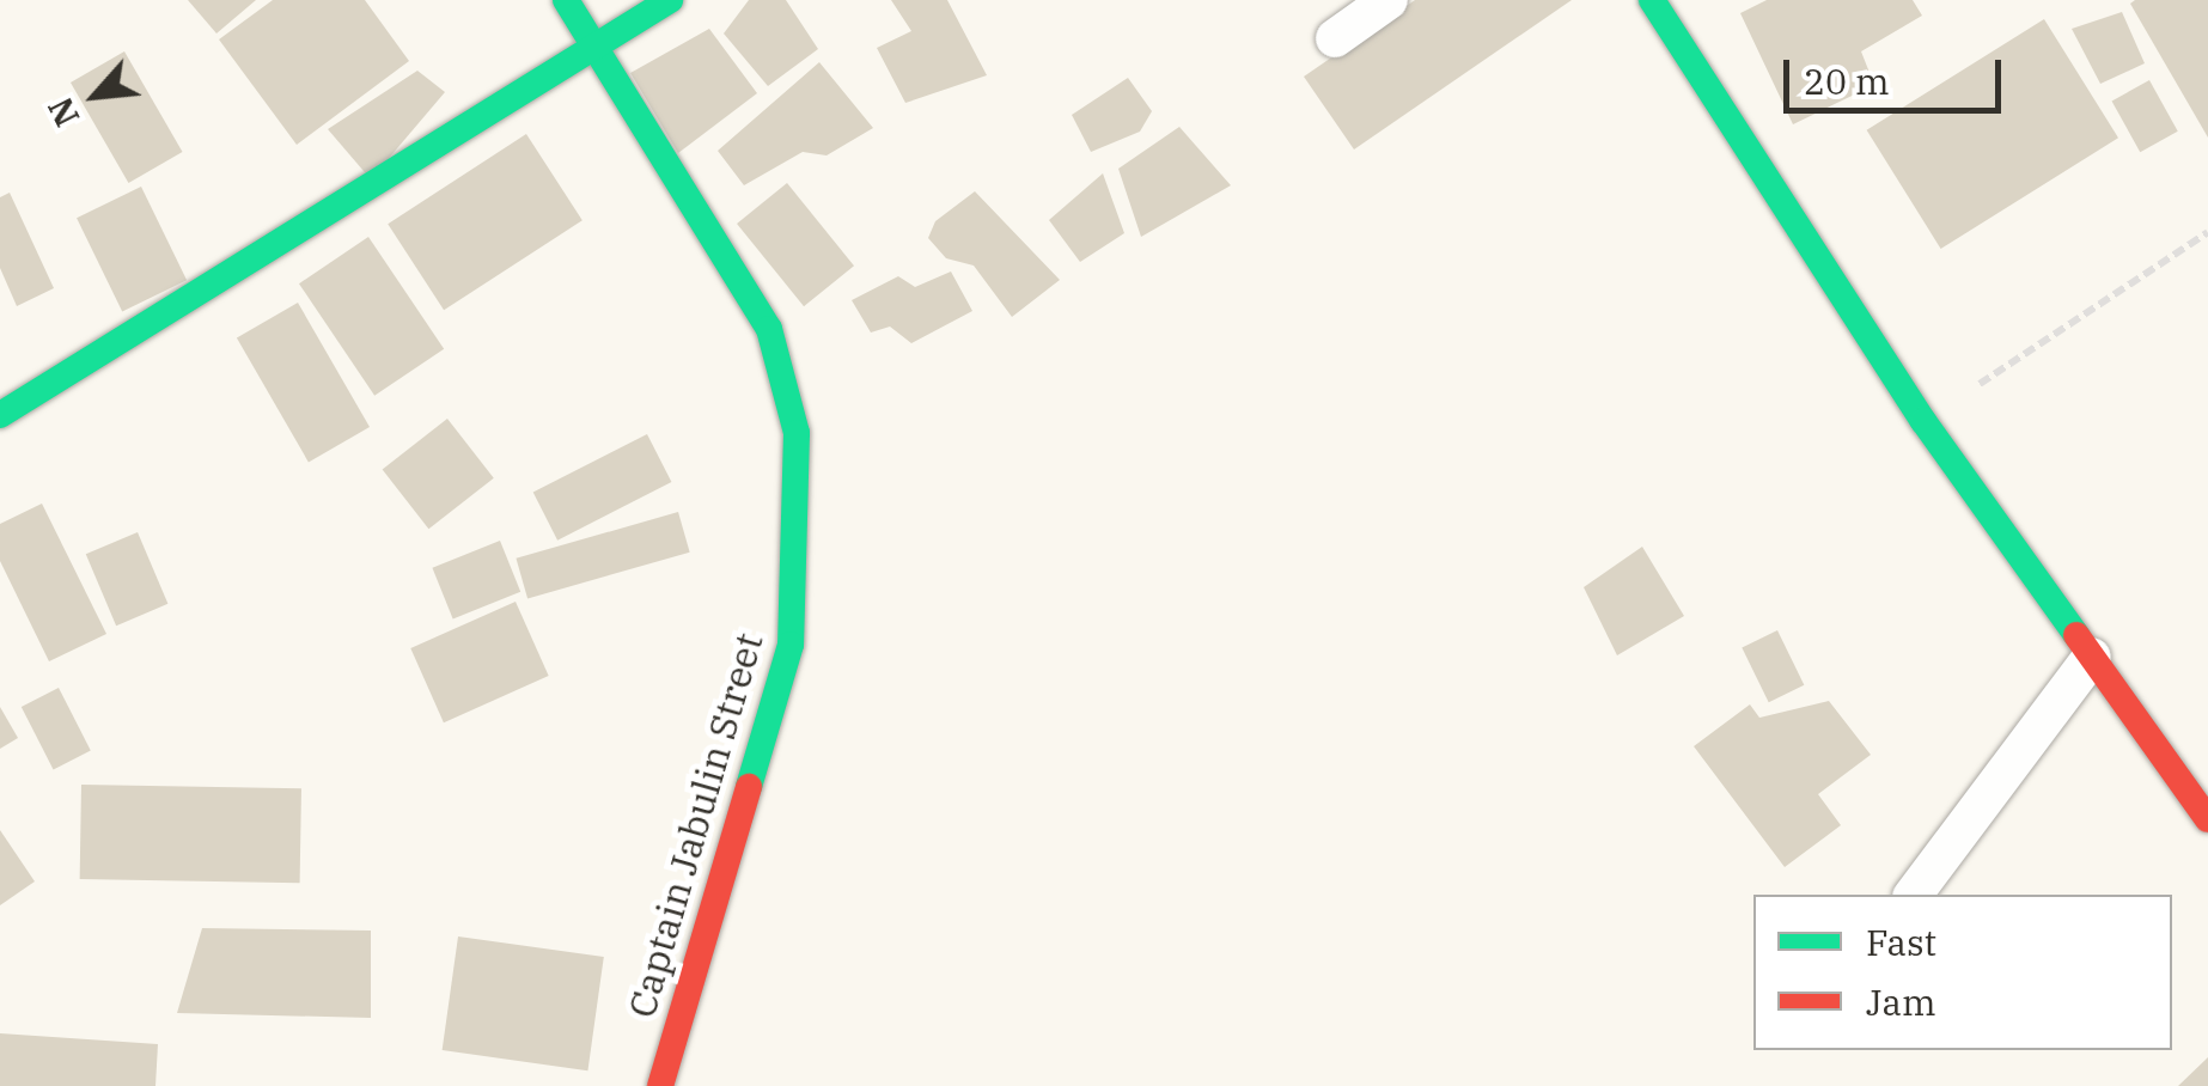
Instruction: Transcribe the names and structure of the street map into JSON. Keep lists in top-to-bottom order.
{
  "streets": {
    "street": ["Captain Jabulin Street"]
  },
  "legend": ["Fast", "Jam"],
  "scale_bar": "20 m",
  "north": "bottom left"
}
